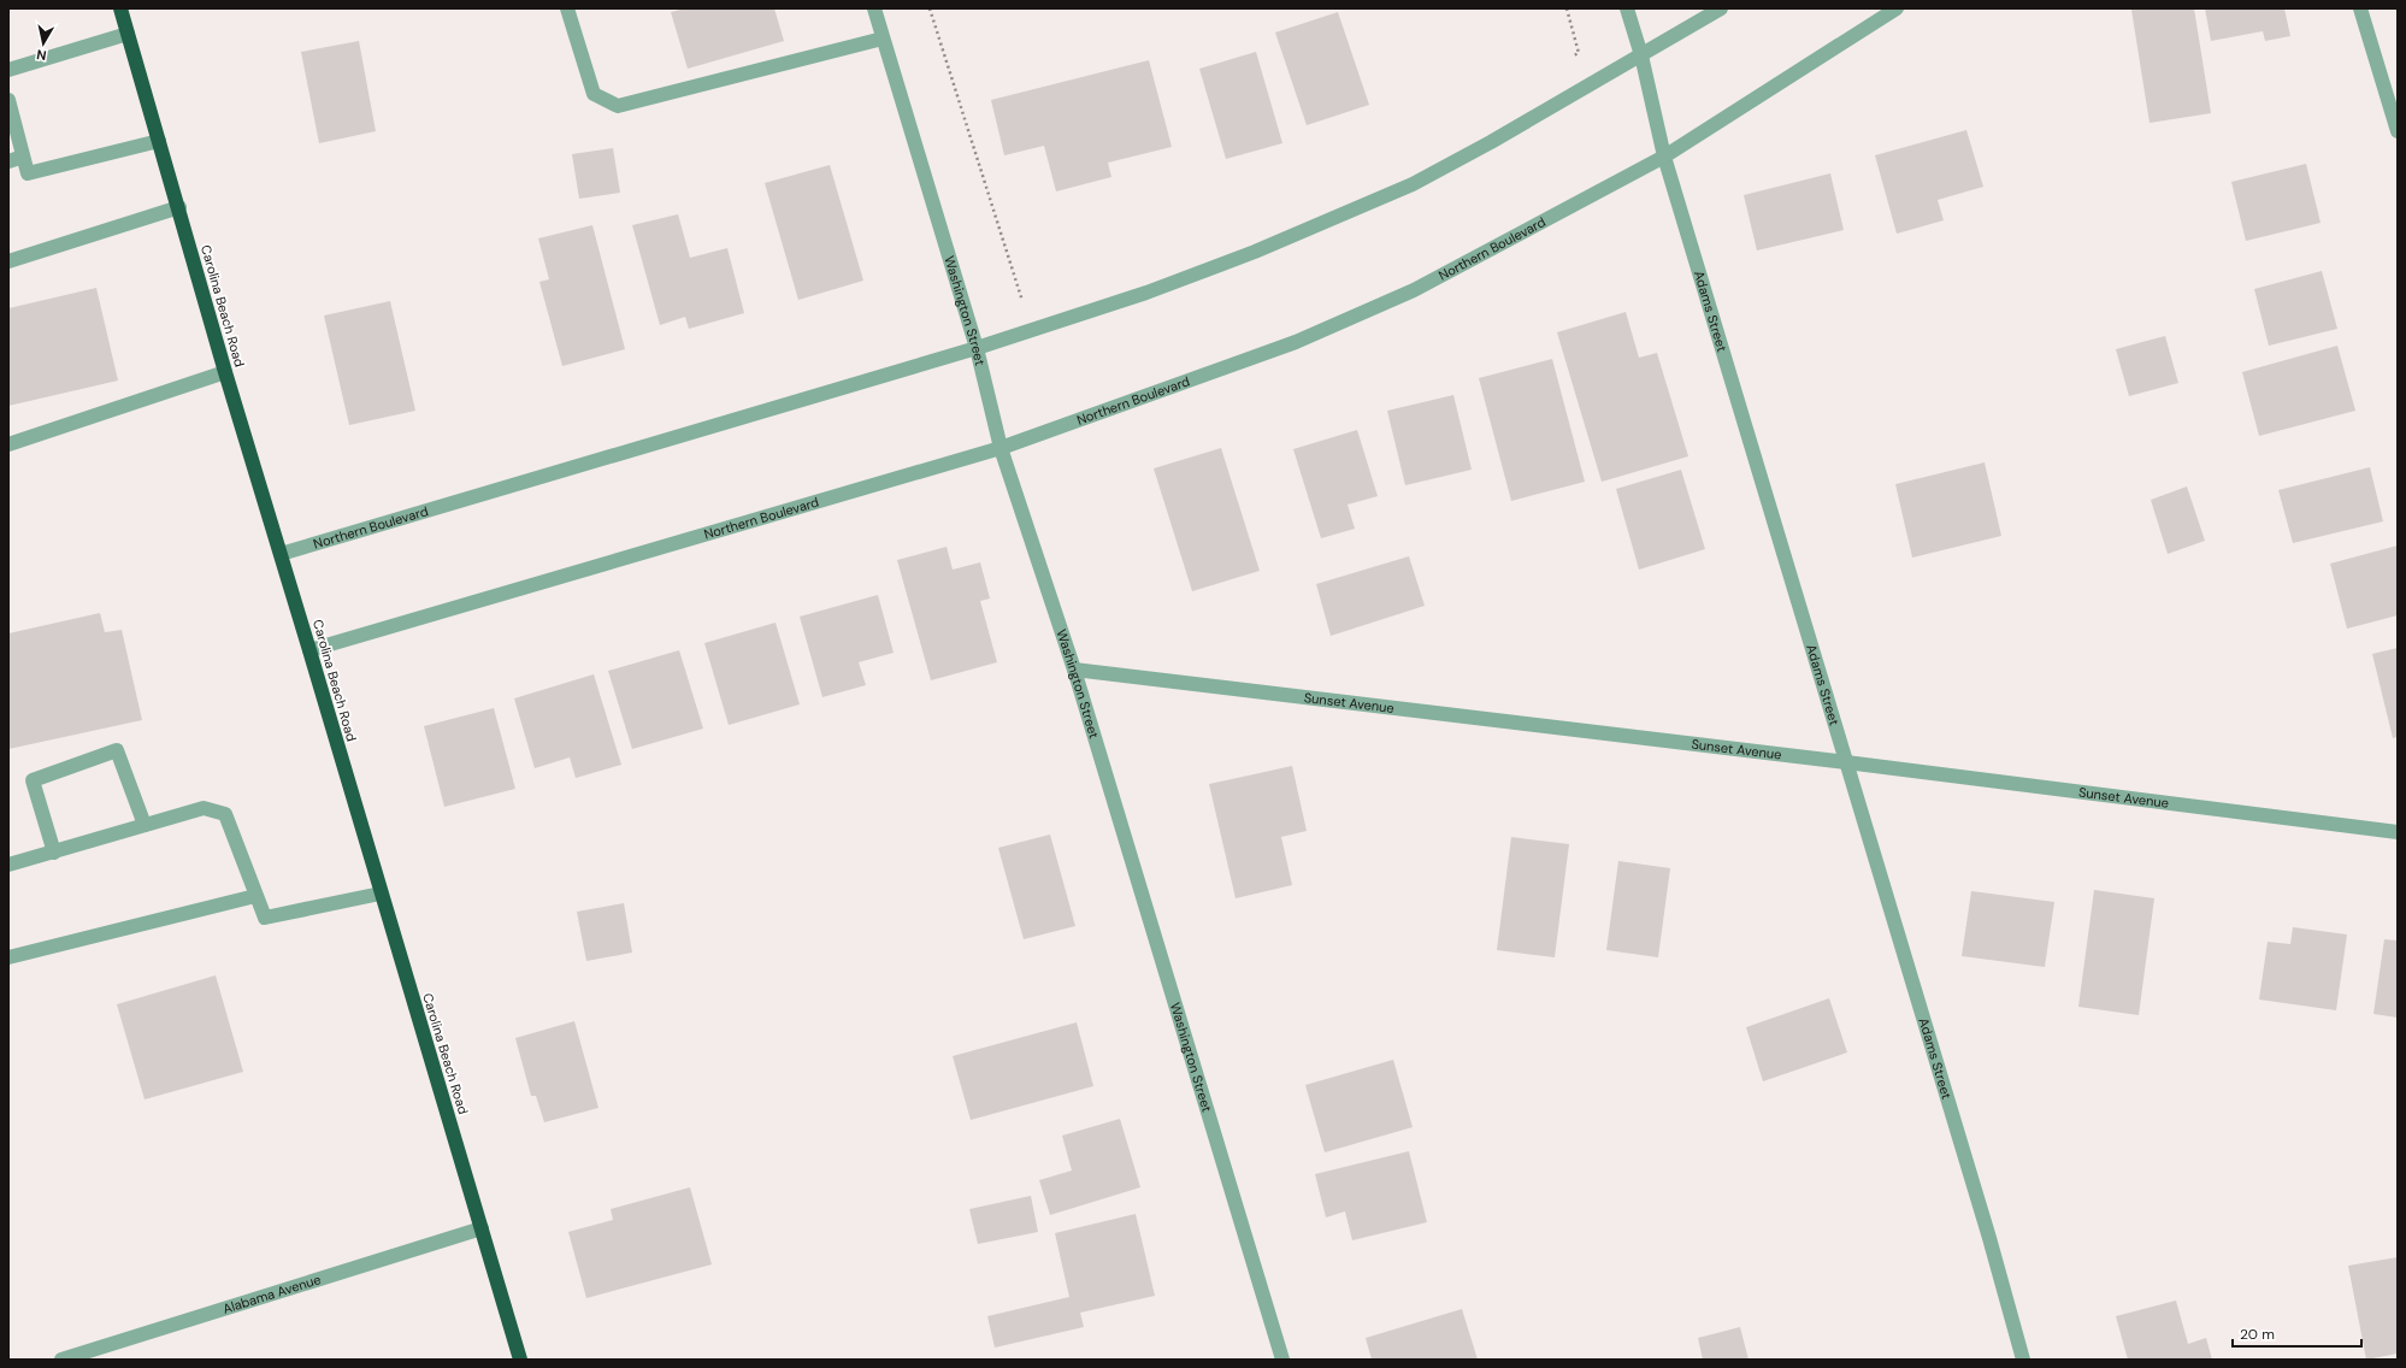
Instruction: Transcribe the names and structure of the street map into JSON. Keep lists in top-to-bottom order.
{
  "streets": {
    "highway": ["Carolina Beach Road"],
    "street": [
      "Northern Boulevard",
      "Washington Street",
      "Adams Street",
      "Sunset Avenue",
      "Alabama Avenue"
    ]
  },
  "crossings": [
    ["Northern Boulevard", "Carolina Beach Road"],
    ["Northern Boulevard", "Washington Street"],
    ["Northern Boulevard", "Adams Street"],
    ["Carolina Beach Road", "Alabama Avenue"],
    ["Washington Street", "Sunset Avenue"],
    ["Adams Street", "Sunset Avenue"]
  ],
  "scale_bar": "20 m",
  "north": "bottom"
}
